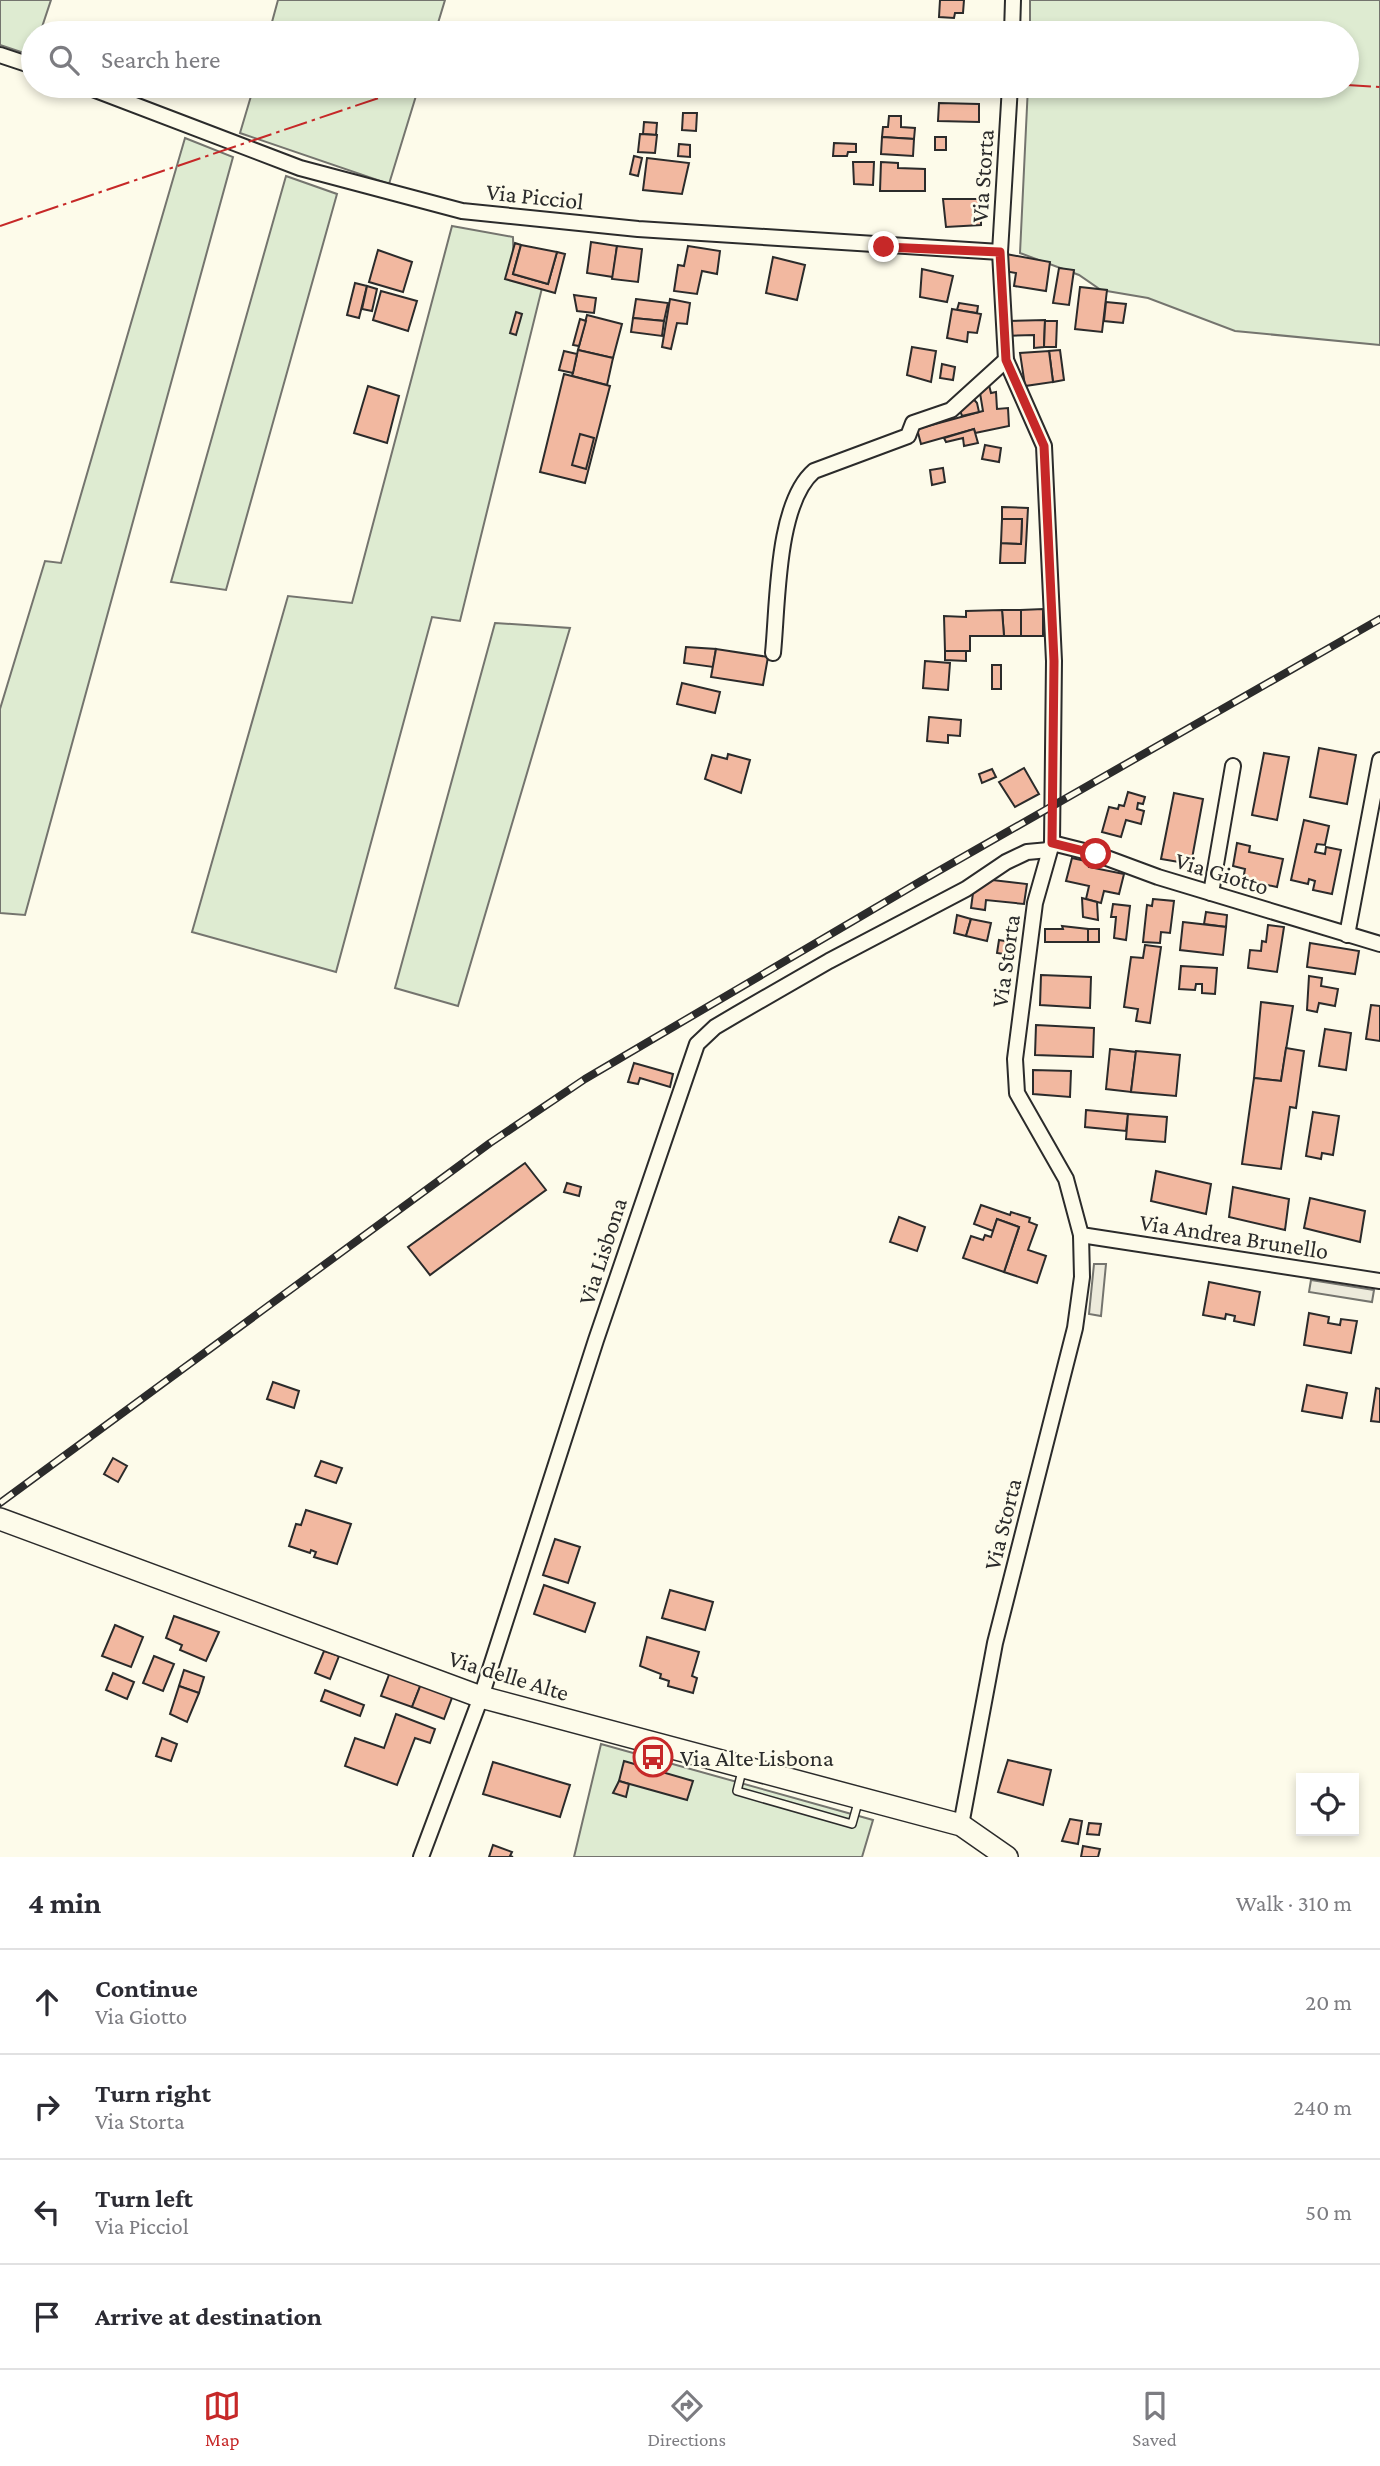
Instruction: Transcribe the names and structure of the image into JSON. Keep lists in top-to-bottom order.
{
  "streets": {
    "street": [
      "Via Storta",
      "Via Picciol",
      "Via Giotto",
      "Via Andrea Brunello",
      "Via Lisbona",
      "Via delle Alte"
    ]
  },
  "crossings": [
    ["Via Storta", "Via Picciol"],
    ["Via Storta", "Via Giotto"],
    ["Via Storta", "Via Andrea Brunello"],
    ["Via Storta", "Via Lisbona"],
    ["Via Storta", "Via delle Alte"],
    ["Via Giotto", "Via Lisbona"],
    ["Via Lisbona", "Via delle Alte"]
  ],
  "places": {
    "bus stop": ["Via Alte Lisbona"]
  },
  "page": {
    "search": "Search here",
    "heading": ["4 min", "Walk · 310 m"],
    "list": [
      ["Continue", "Via Giotto", "20 m"],
      ["Turn right", "Via Storta", "240 m"],
      ["Turn left", "Via Picciol", "50 m"],
      "Arrive at destination"
    ],
    "nav": ["Map", "Directions", "Saved"]
  }
}
